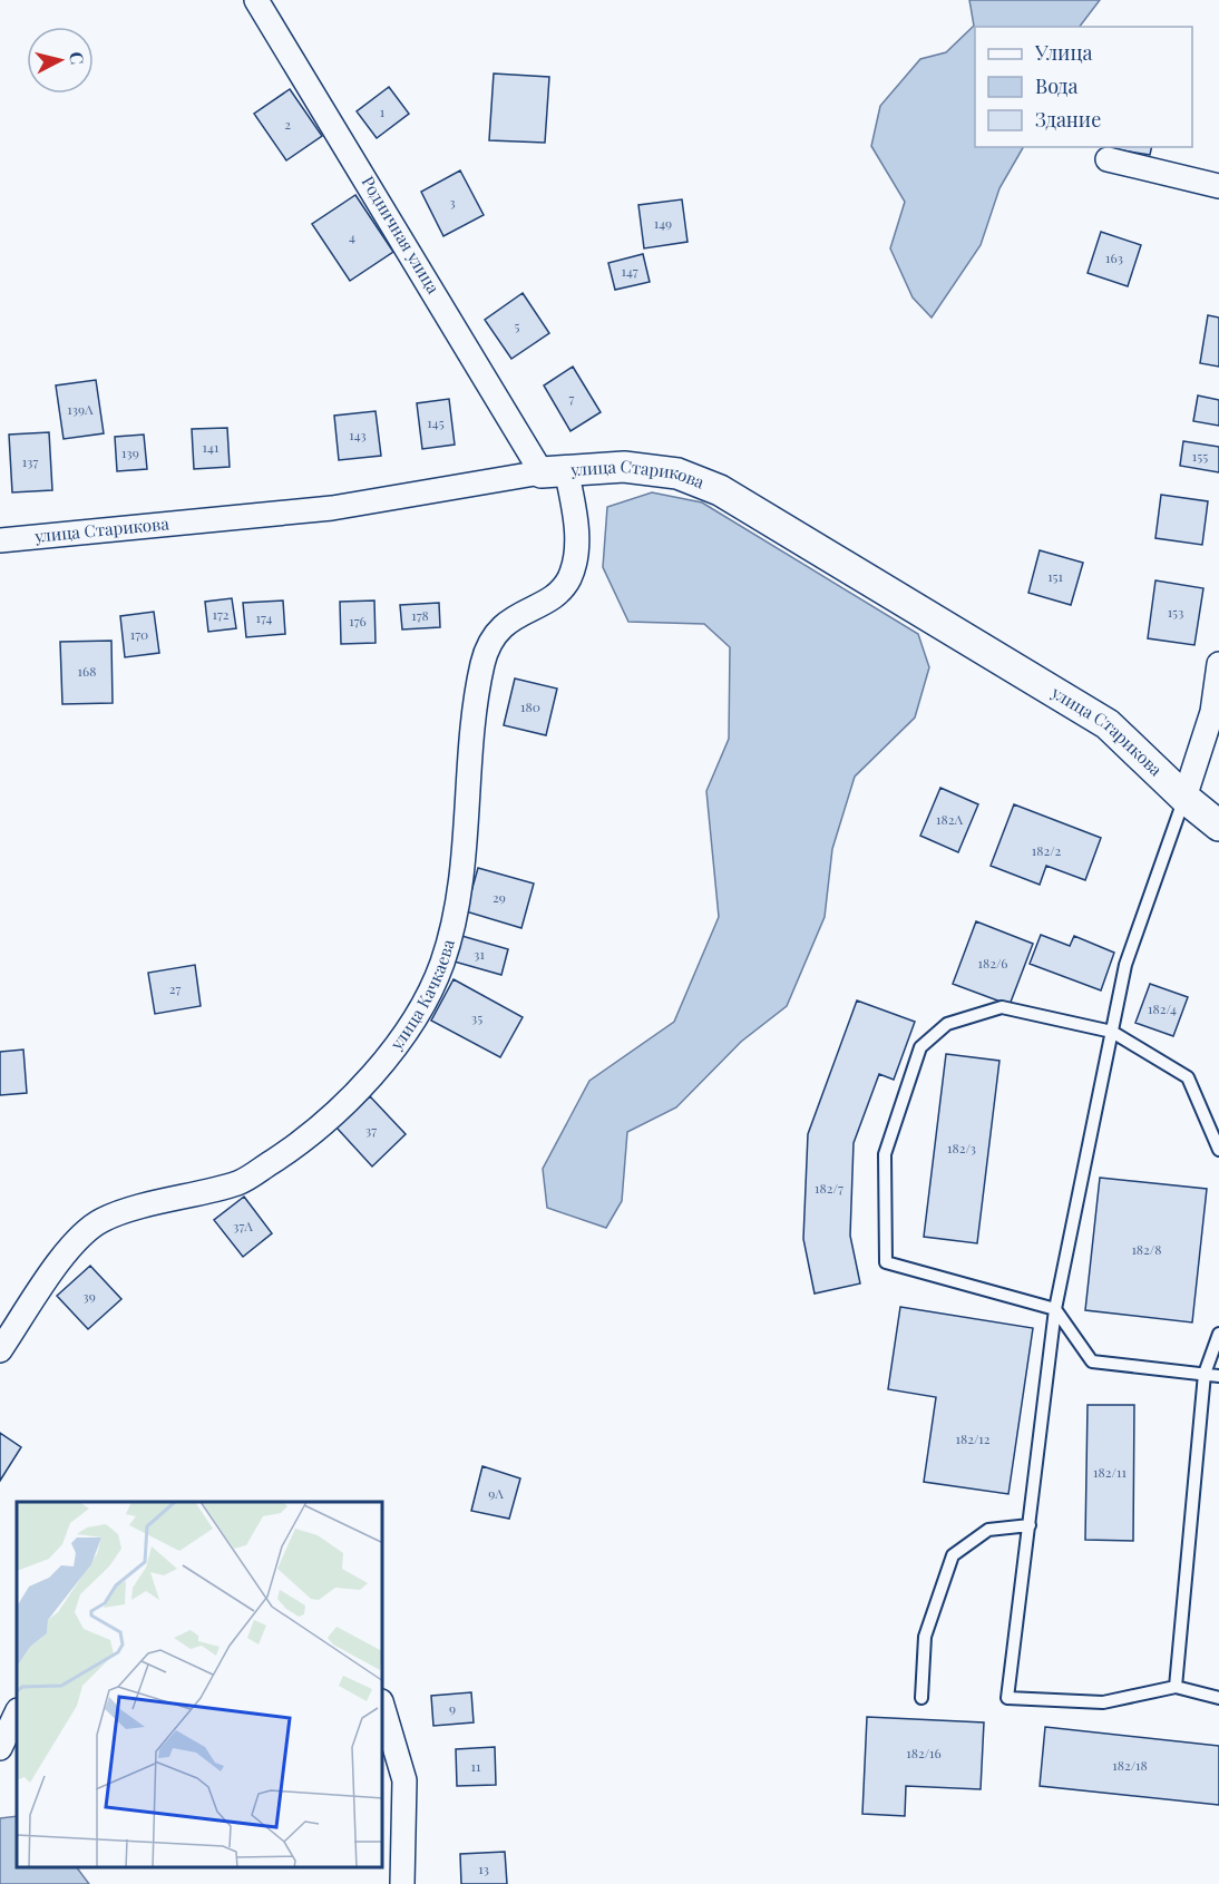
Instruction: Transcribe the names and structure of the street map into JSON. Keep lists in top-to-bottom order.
{
  "streets": {
    "street": ["Родничная улица", "улица Старикова", "улица Качкаева"]
  },
  "crossings": [
    ["Родничная улица", "улица Старикова"],
    ["Родничная улица", "улица Качкаева"],
    ["улица Старикова", "улица Качкаева"]
  ],
  "house_numbers": [
    "1",
    "2",
    "3",
    "149",
    "4",
    "163",
    "147",
    "5",
    "7",
    "139А",
    "145",
    "143",
    "141",
    "139",
    "155",
    "137",
    "151",
    "153",
    "172",
    "178",
    "174",
    "176",
    "170",
    "168",
    "180",
    "182А",
    "182/2",
    "29",
    "31",
    "182/6",
    "27",
    "182/4",
    "35",
    "37",
    "182/3",
    "182/7",
    "37А",
    "182/8",
    "39",
    "182/12",
    "182/11",
    "9А",
    "9",
    "182/16",
    "182/18",
    "11",
    "13"
  ],
  "legend": ["Улица", "Вода", "Здание"],
  "north": "right"
}
